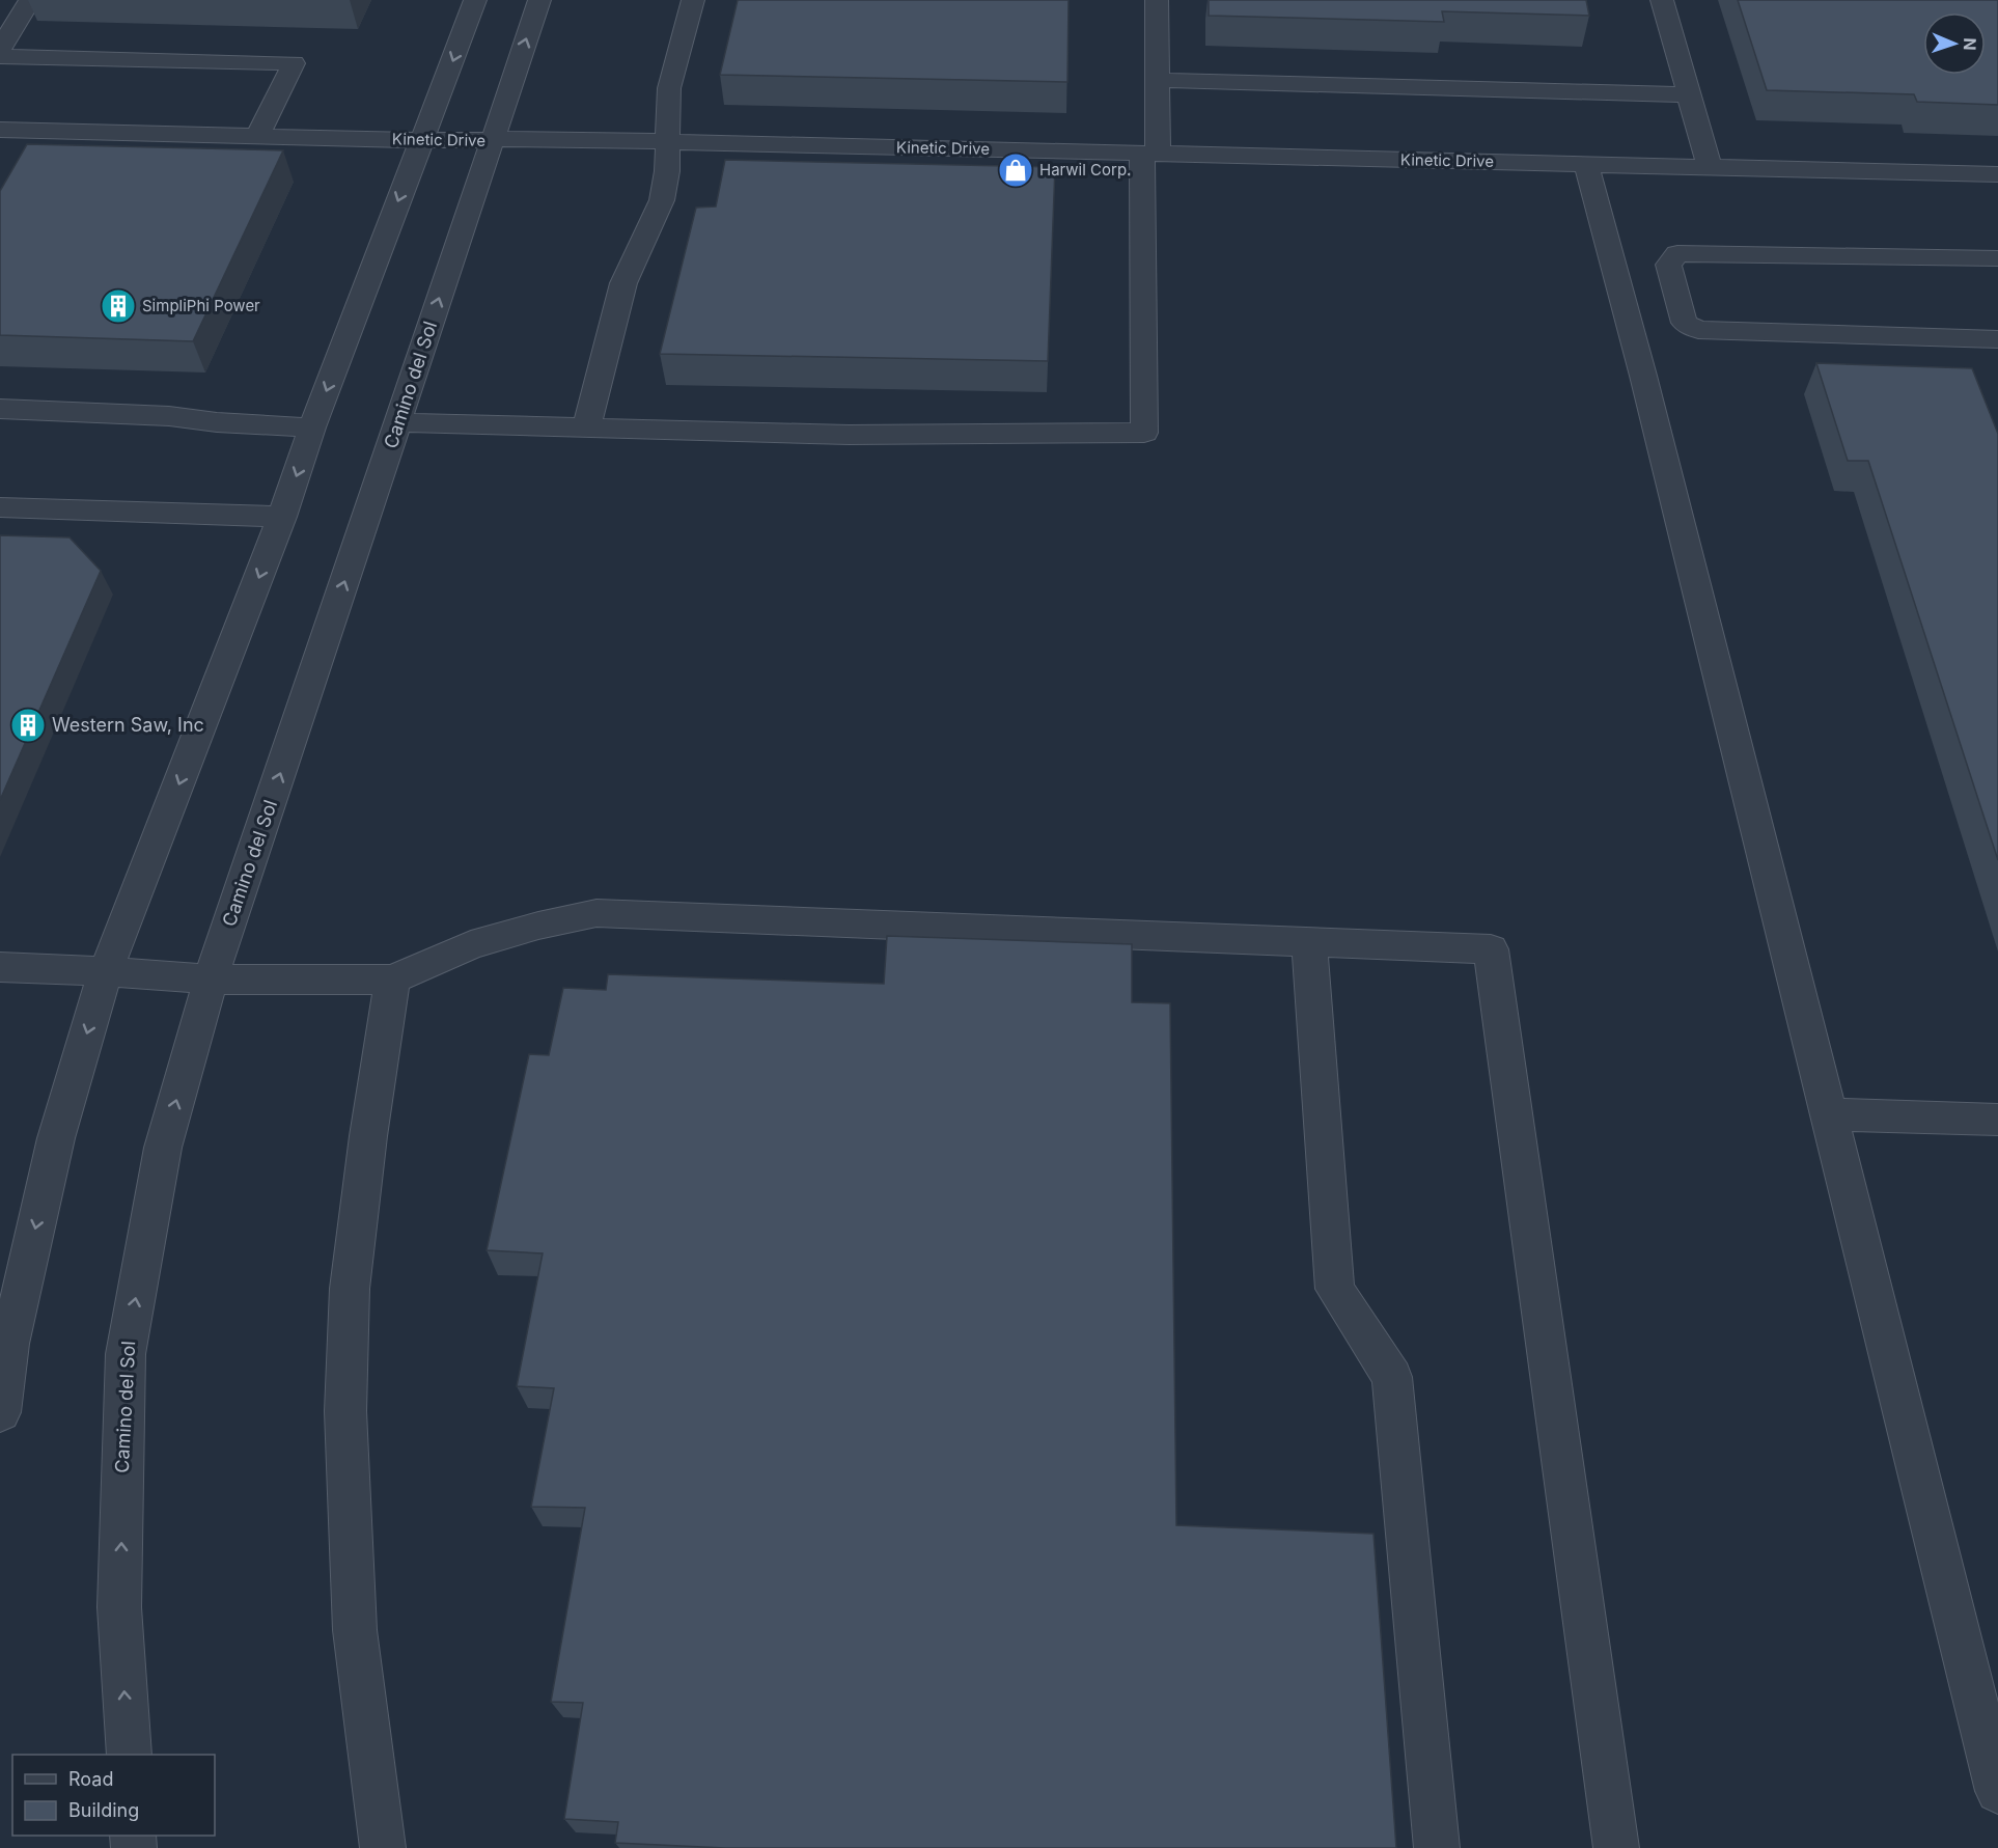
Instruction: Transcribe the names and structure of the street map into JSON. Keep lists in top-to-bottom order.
{
  "streets": {
    "street": ["Kinetic Drive", "Camino del Sol"]
  },
  "crossings": [
    ["Kinetic Drive", "Camino del Sol"]
  ],
  "places": {
    "shop": ["Harwil Corp."],
    "building": ["SimpliPhi Power", "Western Saw, Inc"]
  },
  "legend": ["Road", "Building"],
  "north": "right"
}
